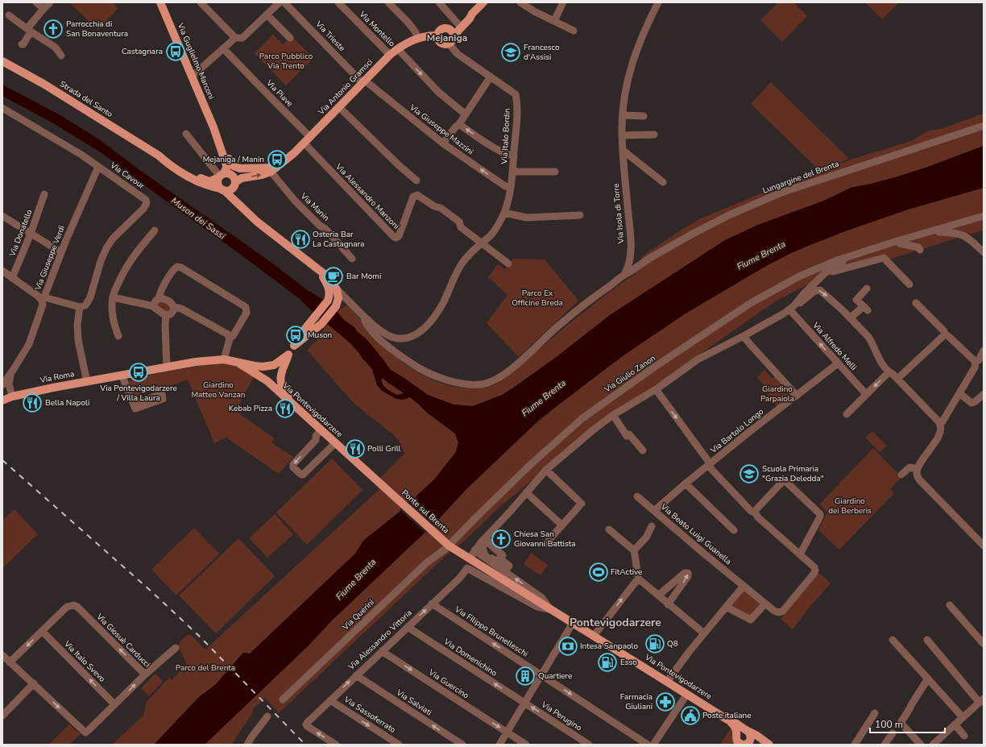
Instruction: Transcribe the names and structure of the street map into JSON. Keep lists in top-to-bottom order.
{
  "streets": {
    "main road": [
      "Via Guglielmo Marconi",
      "Via Antonio Gramsci",
      "Strada del Santo",
      "Via Roma",
      "Via Pontevigodarzere",
      "Ponte sul Brenta"
    ],
    "street": [
      "Via Montello",
      "Via Trieste",
      "Via Piave",
      "Via Giuseppe Mazzini",
      "Via Italo Bordin",
      "Via Cavour",
      "Lungargine del Brenta",
      "Via Alessandro Manzoni",
      "Via Manin",
      "Via Isola di Torre",
      "Via Donatello",
      "Via Giuseppe Verdi",
      "Via Alfredo Melli",
      "Via Giulio Zanon",
      "Via Bartolo Longo",
      "Via Beato Luigi Guanella",
      "Via Querini",
      "Via Filippo Brunelleschi",
      "Via Alessandro Vittoria",
      "Via Giosuè Carducci",
      "Via Domenichino",
      "Via Italo Svevo",
      "Via Guercino",
      "Via Salviati",
      "Via Sassoferrato",
      "Via Perugino"
    ]
  },
  "crossings": [
    ["Via Montello", "Via Antonio Gramsci"],
    ["Via Trieste", "Via Antonio Gramsci"],
    ["Via Trieste", "Via Giuseppe Mazzini"],
    ["Via Guglielmo Marconi", "Via Antonio Gramsci"],
    ["Via Guglielmo Marconi", "Strada del Santo"],
    ["Via Antonio Gramsci", "Via Piave"],
    ["Via Antonio Gramsci", "Strada del Santo"],
    ["Via Antonio Gramsci", "Via Giuseppe Mazzini"],
    ["Via Antonio Gramsci", "Via Italo Bordin"],
    ["Via Antonio Gramsci", "Via Alessandro Manzoni"],
    ["Via Antonio Gramsci", "Via Manin"],
    ["Via Giuseppe Mazzini", "Via Italo Bordin"],
    ["Via Italo Bordin", "Lungargine del Brenta"],
    ["Via Italo Bordin", "Via Alessandro Manzoni"],
    ["Via Cavour", "Via Giuseppe Verdi"],
    ["Lungargine del Brenta", "Via Isola di Torre"],
    ["Via Giuseppe Verdi", "Via Roma"],
    ["Via Alfredo Melli", "Via Giulio Zanon"],
    ["Via Alfredo Melli", "Via Bartolo Longo"],
    ["Via Giulio Zanon", "Via Pontevigodarzere"],
    ["Via Giulio Zanon", "Ponte sul Brenta"],
    ["Via Giulio Zanon", "Via Querini"],
    ["Via Giulio Zanon", "Via Alessandro Vittoria"],
    ["Via Roma", "Via Pontevigodarzere"],
    ["Via Pontevigodarzere", "Ponte sul Brenta"],
    ["Via Pontevigodarzere", "Via Querini"],
    ["Via Pontevigodarzere", "Via Alessandro Vittoria"],
    ["Via Bartolo Longo", "Via Beato Luigi Guanella"],
    ["Ponte sul Brenta", "Via Querini"],
    ["Via Filippo Brunelleschi", "Via Alessandro Vittoria"],
    ["Via Alessandro Vittoria", "Via Domenichino"],
    ["Via Alessandro Vittoria", "Via Guercino"],
    ["Via Alessandro Vittoria", "Via Salviati"],
    ["Via Alessandro Vittoria", "Via Sassoferrato"],
    ["Via Giosuè Carducci", "Via Italo Svevo"],
    ["Via Domenichino", "Via Perugino"]
  ],
  "one_way": [
    "Via Domenichino",
    "Via Italo Svevo",
    "Via Guercino",
    "Via Salviati",
    "Via Sassoferrato",
    "Via Perugino"
  ],
  "districts": ["Mejaniga", "Pontevigodarzere"],
  "water": ["Muson dei Sassi", "Fiume Brenta"],
  "parks": [
    "Parco Pubblico Via Trento",
    "Parco Ex Officine Breda",
    "Giardino Matteo Vanzan",
    "Giardino Parpaiola",
    "Giardino dei Berberis",
    "Parco del Brenta"
  ],
  "places": {
    "church": ["Parrocchia di San Bonaventura", "Chiesa San Giovanni Battista"],
    "bus stop": [
      "Castagnara",
      "Mejaniga / Manin",
      "Muson",
      "Via Pontevigodarzere / Villa Laura"
    ],
    "school or university": ["Francesco d'Assisi", "Scuola Primaria \"Grazia Deledda\""],
    "restaurant": [
      "Osteria Bar La Castagnara",
      "Bella Napoli",
      "Kebab Pizza",
      "Polli Grill"
    ],
    "cafe": ["Bar Momi"],
    "sports": ["FitActive"],
    "fuel station": ["Q8", "Esso"],
    "bank": ["Intesa Sanpaolo"],
    "building": ["Quartiere"],
    "pharmacy": ["Farmacia Giuliani"],
    "public building": ["Poste italiane"]
  },
  "scale_bar": "100 m"
}
